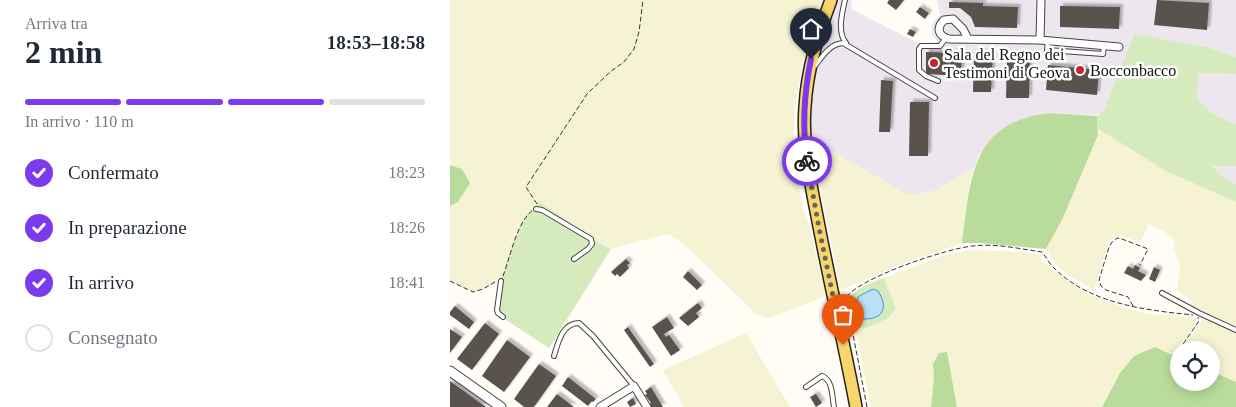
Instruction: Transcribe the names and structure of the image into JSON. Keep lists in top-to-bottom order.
{
  "places": ["Sala del Regno dei Testimoni di Geova", "Bocconbacco"],
  "page": {
    "heading": ["2 min", "Arriva tra", "18:53–18:58"],
    "bar": "In arrivo · 110 m",
    "list": [
      ["Confermato", "18:23"],
      ["In preparazione", "18:26"],
      ["In arrivo", "18:41"],
      "Consegnato"
    ]
  }
}
